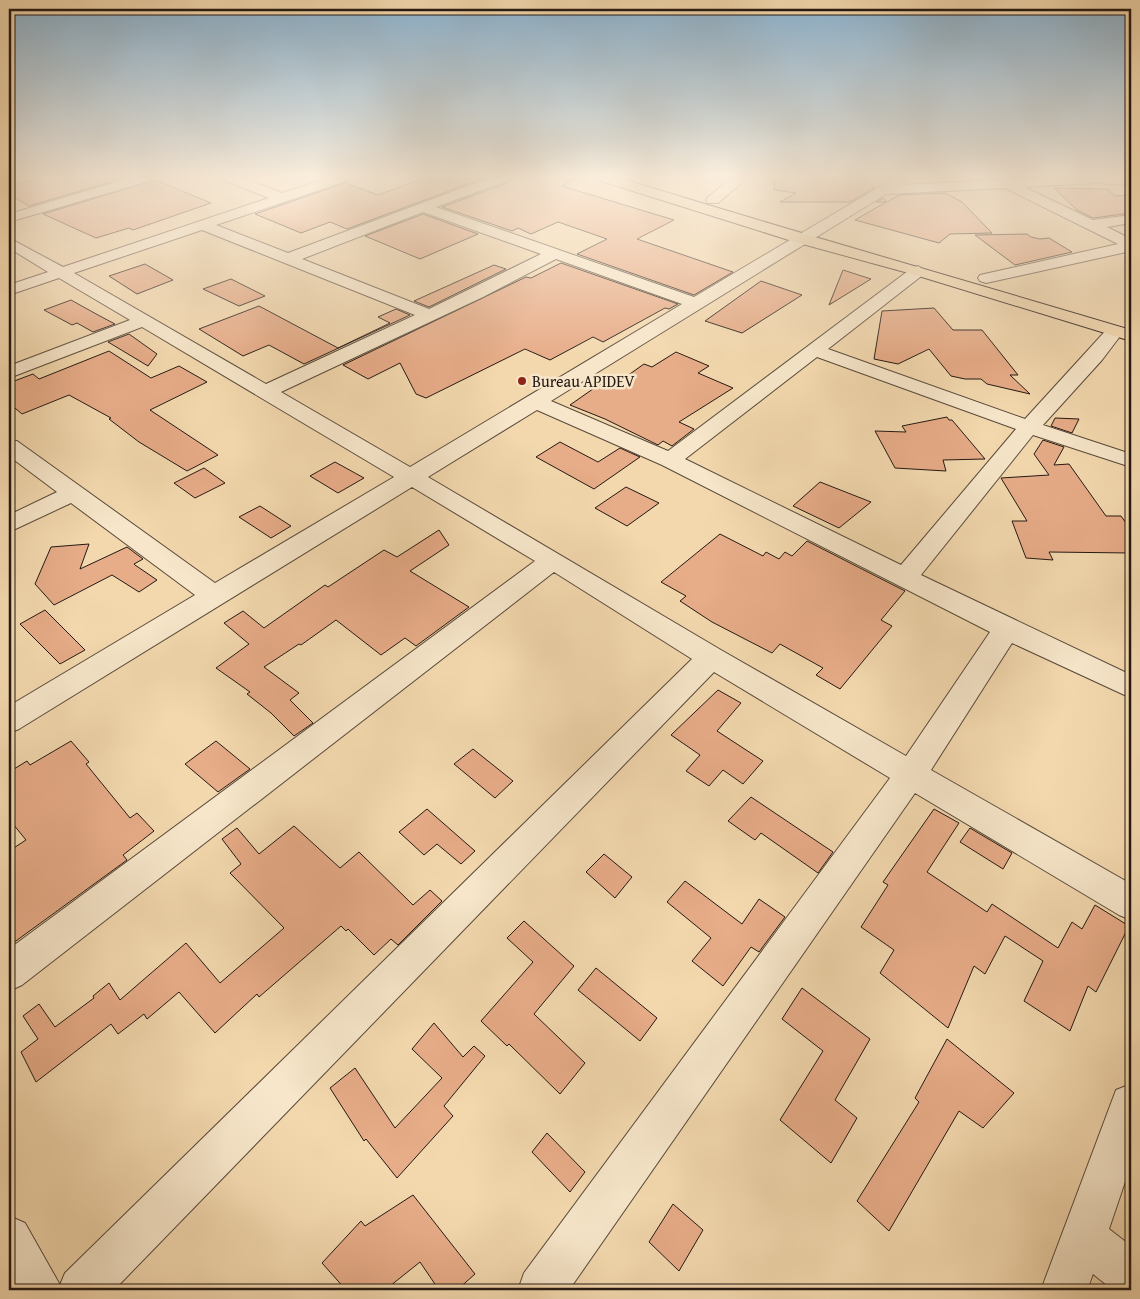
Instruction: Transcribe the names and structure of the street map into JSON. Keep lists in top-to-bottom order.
{
  "places": ["Bureau APIDEV"]
}
